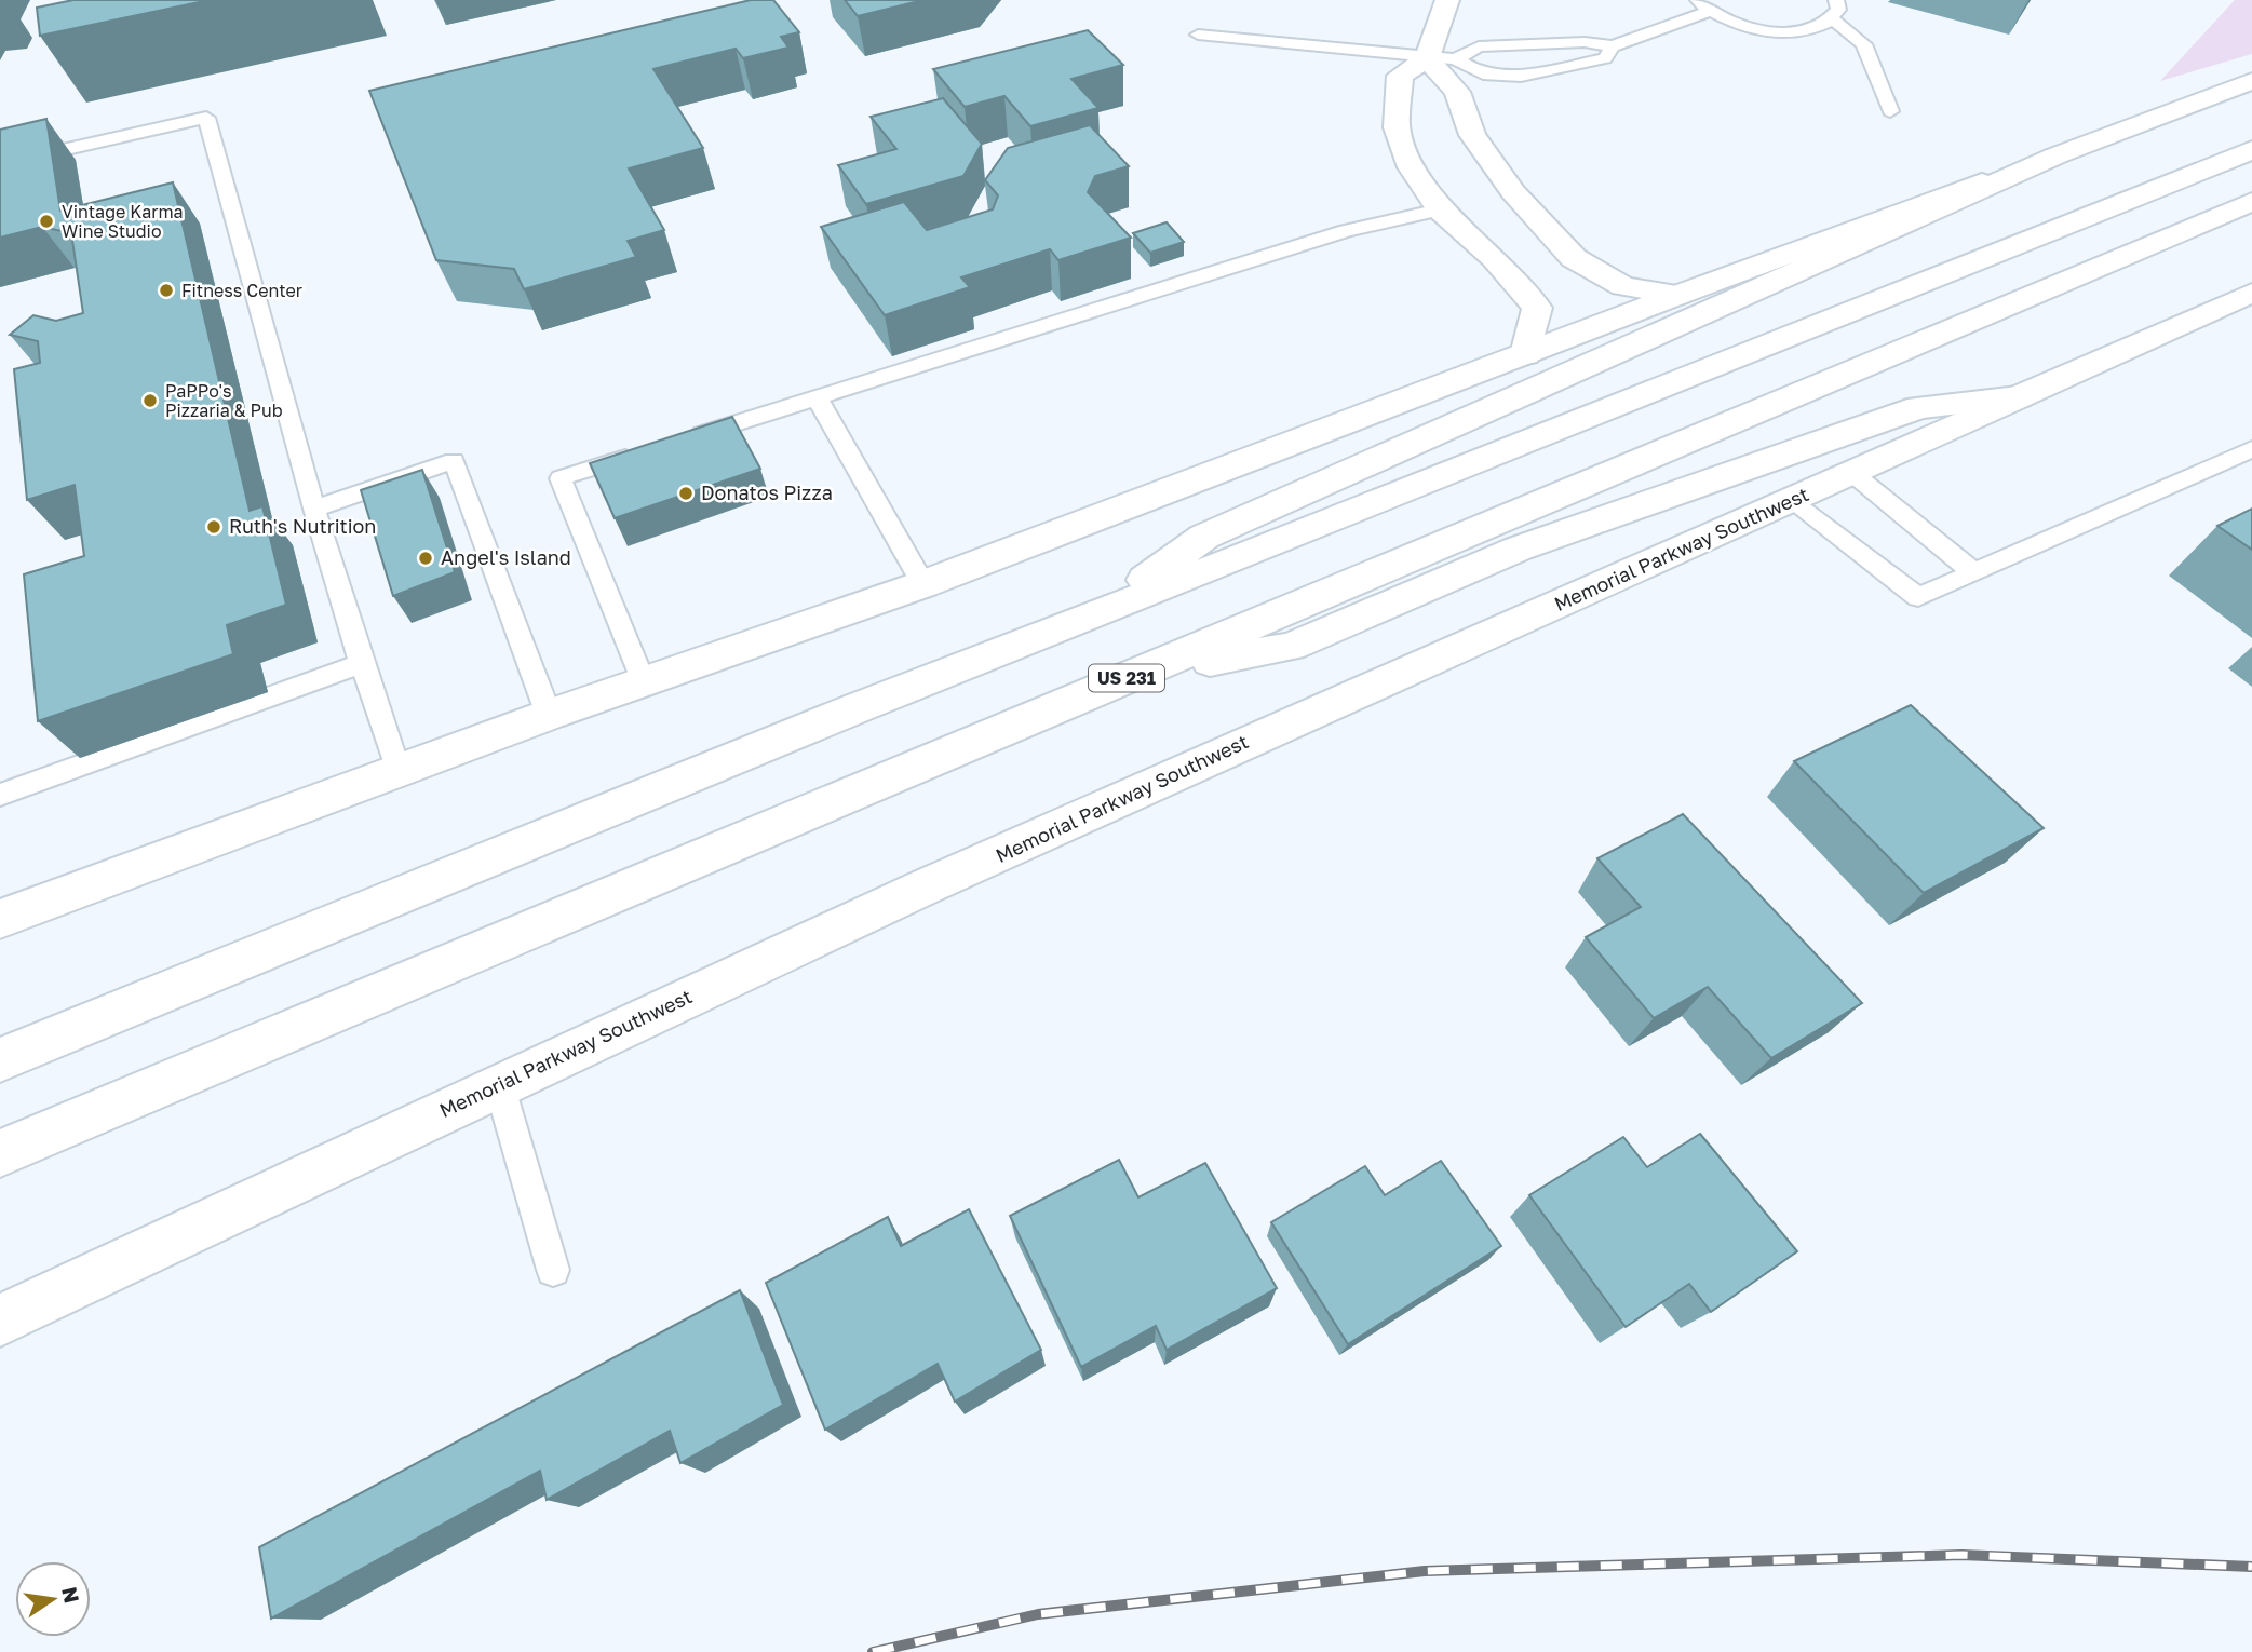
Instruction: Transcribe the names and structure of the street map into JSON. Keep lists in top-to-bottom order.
{
  "streets": {
    "main road": ["Memorial Parkway Southwest", "US 231"]
  },
  "places": [
    "Vintage Karma Wine Studio",
    "Fitness Center",
    "PaPPo's Pizzaria & Pub",
    "Donatos Pizza",
    "Ruth's Nutrition",
    "Angel's Island"
  ],
  "north": "right"
}
